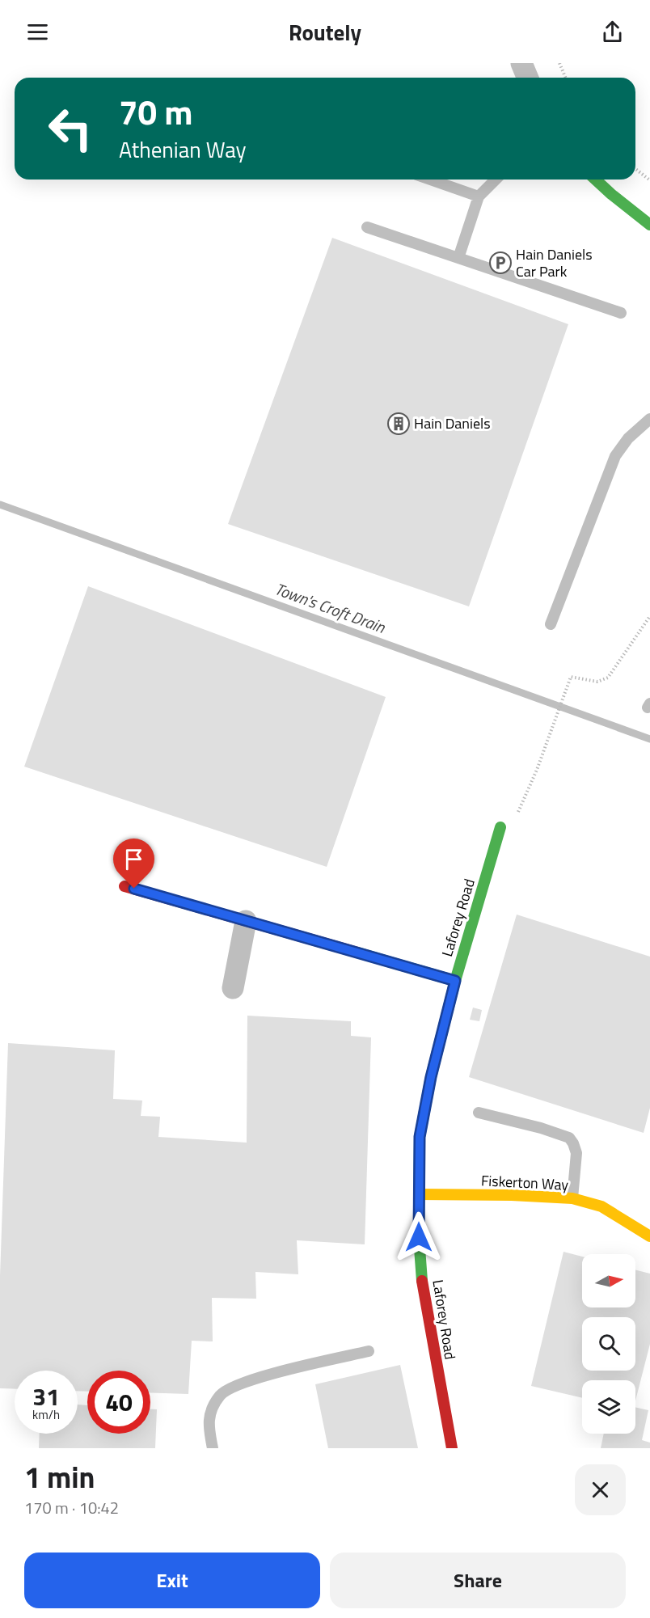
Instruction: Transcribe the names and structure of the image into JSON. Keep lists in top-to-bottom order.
{
  "streets": {
    "street": ["Laforey Road", "Fiskerton Way"]
  },
  "crossings": [
    ["Laforey Road", "Fiskerton Way"]
  ],
  "water": ["Town's Croft Drain"],
  "places": {
    "parking": ["Hain Daniels Car Park"],
    "building": ["Hain Daniels"]
  },
  "north": "right",
  "page": {
    "header": "Routely",
    "turn": ["70 m", "Athenian Way"],
    "speed": "31 km/h",
    "limit": "40",
    "heading": ["1 min", "170 m · 10:42"],
    "buttons": ["Exit", "Share"]
  }
}
